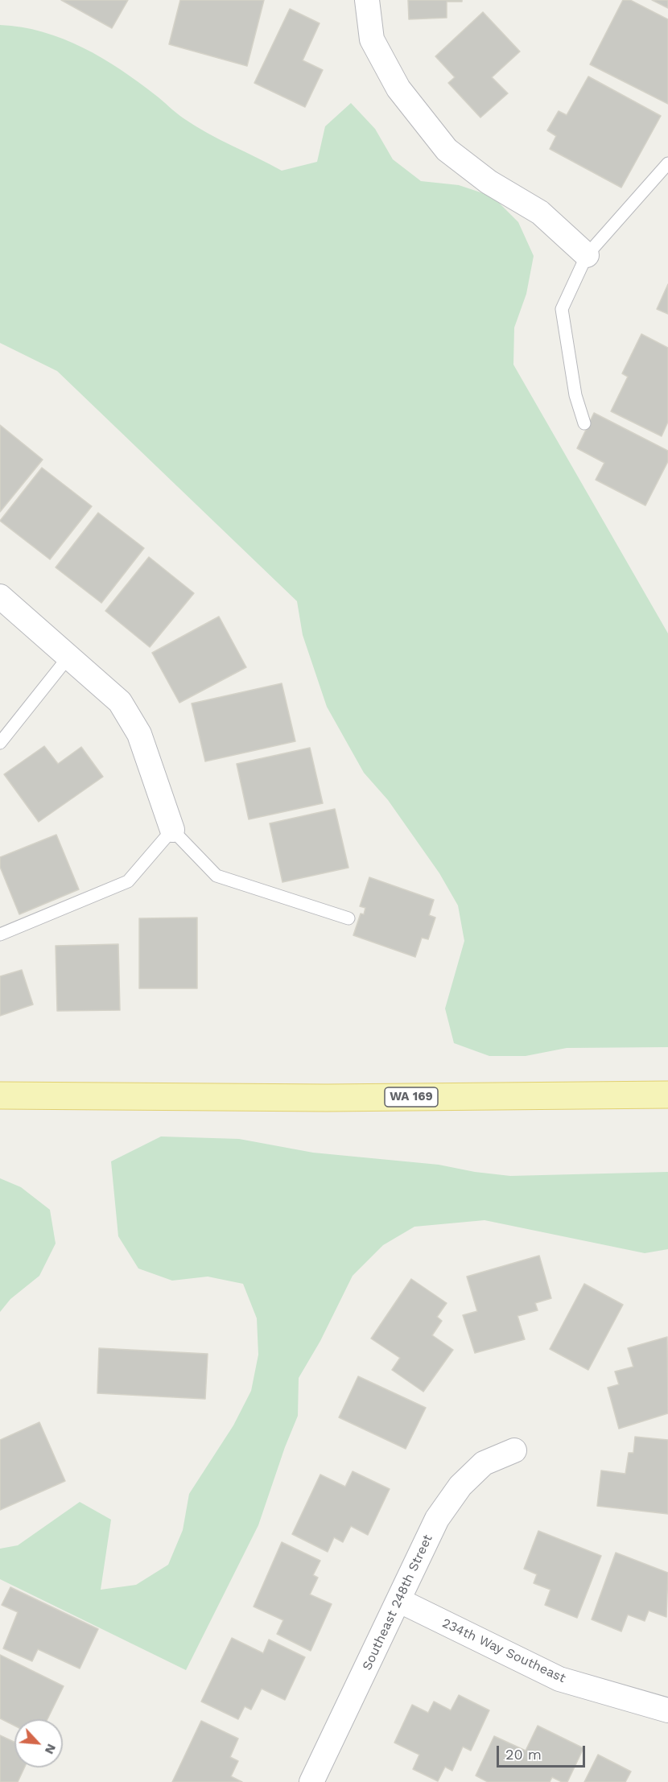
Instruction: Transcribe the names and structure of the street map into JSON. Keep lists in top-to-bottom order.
{
  "streets": {
    "main road": ["WA 169"],
    "street": ["Southeast 248th Street", "234th Way Southeast"]
  },
  "crossings": [
    ["Southeast 248th Street", "234th Way Southeast"]
  ],
  "scale_bar": "20 m",
  "north": "bottom right"
}
